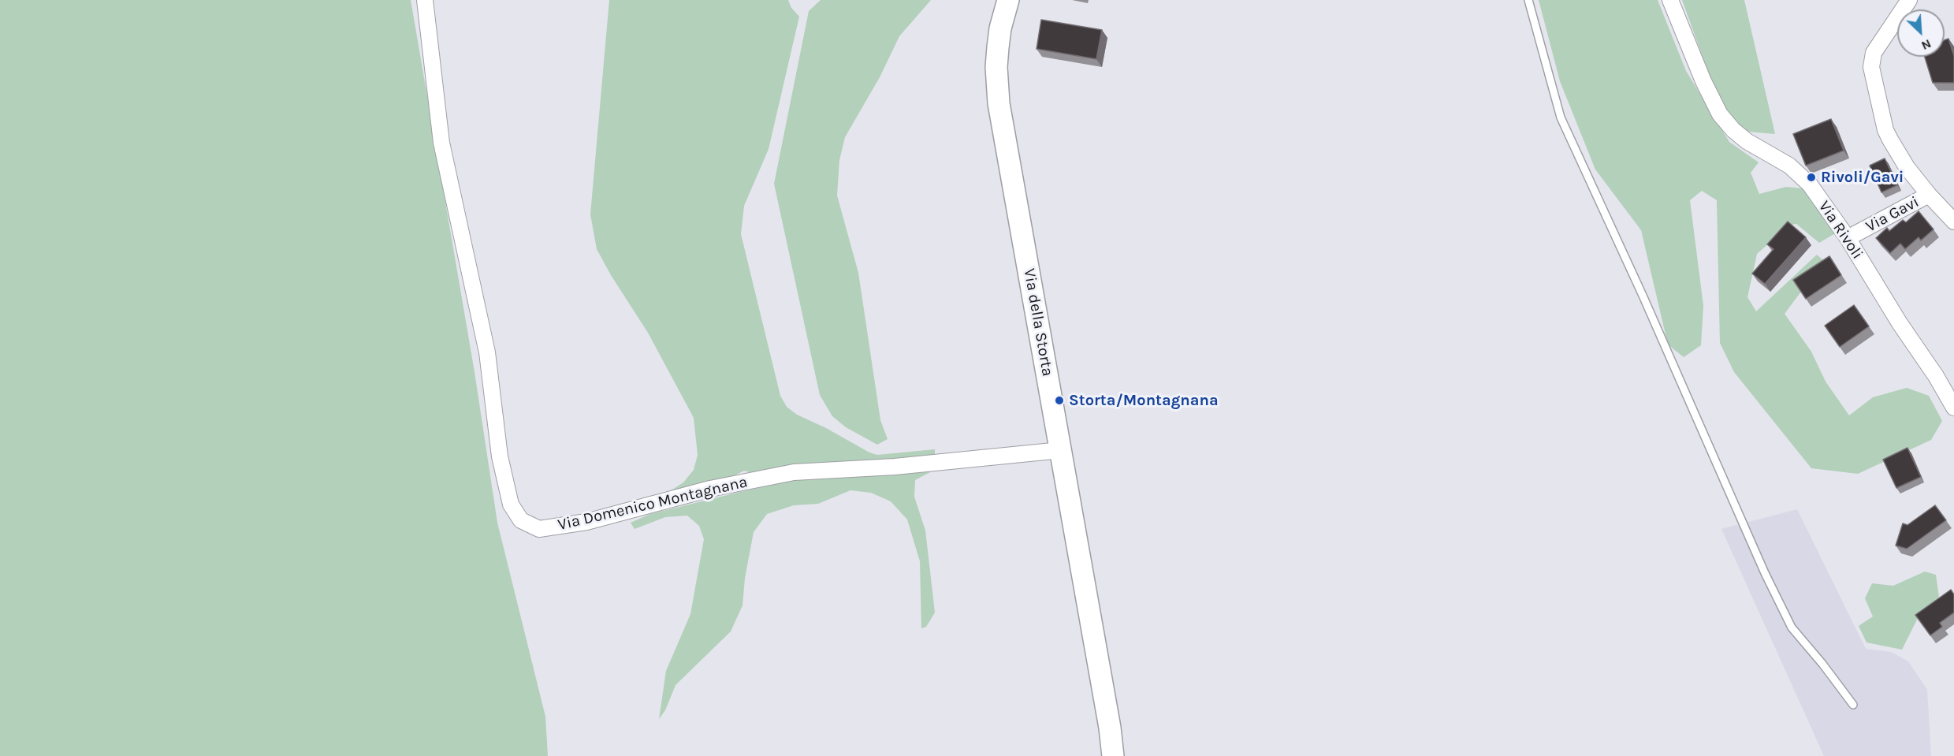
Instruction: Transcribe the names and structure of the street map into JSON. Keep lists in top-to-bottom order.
{
  "streets": {
    "main road": ["Via della Storta"],
    "street": ["Via Gavi", "Via Rivoli", "Via Domenico Montagnana"]
  },
  "crossings": [
    ["Via Gavi", "Via Rivoli"],
    ["Via della Storta", "Via Domenico Montagnana"]
  ],
  "places": ["Rivoli/Gavi", "Storta/Montagnana"],
  "north": "bottom right"
}
